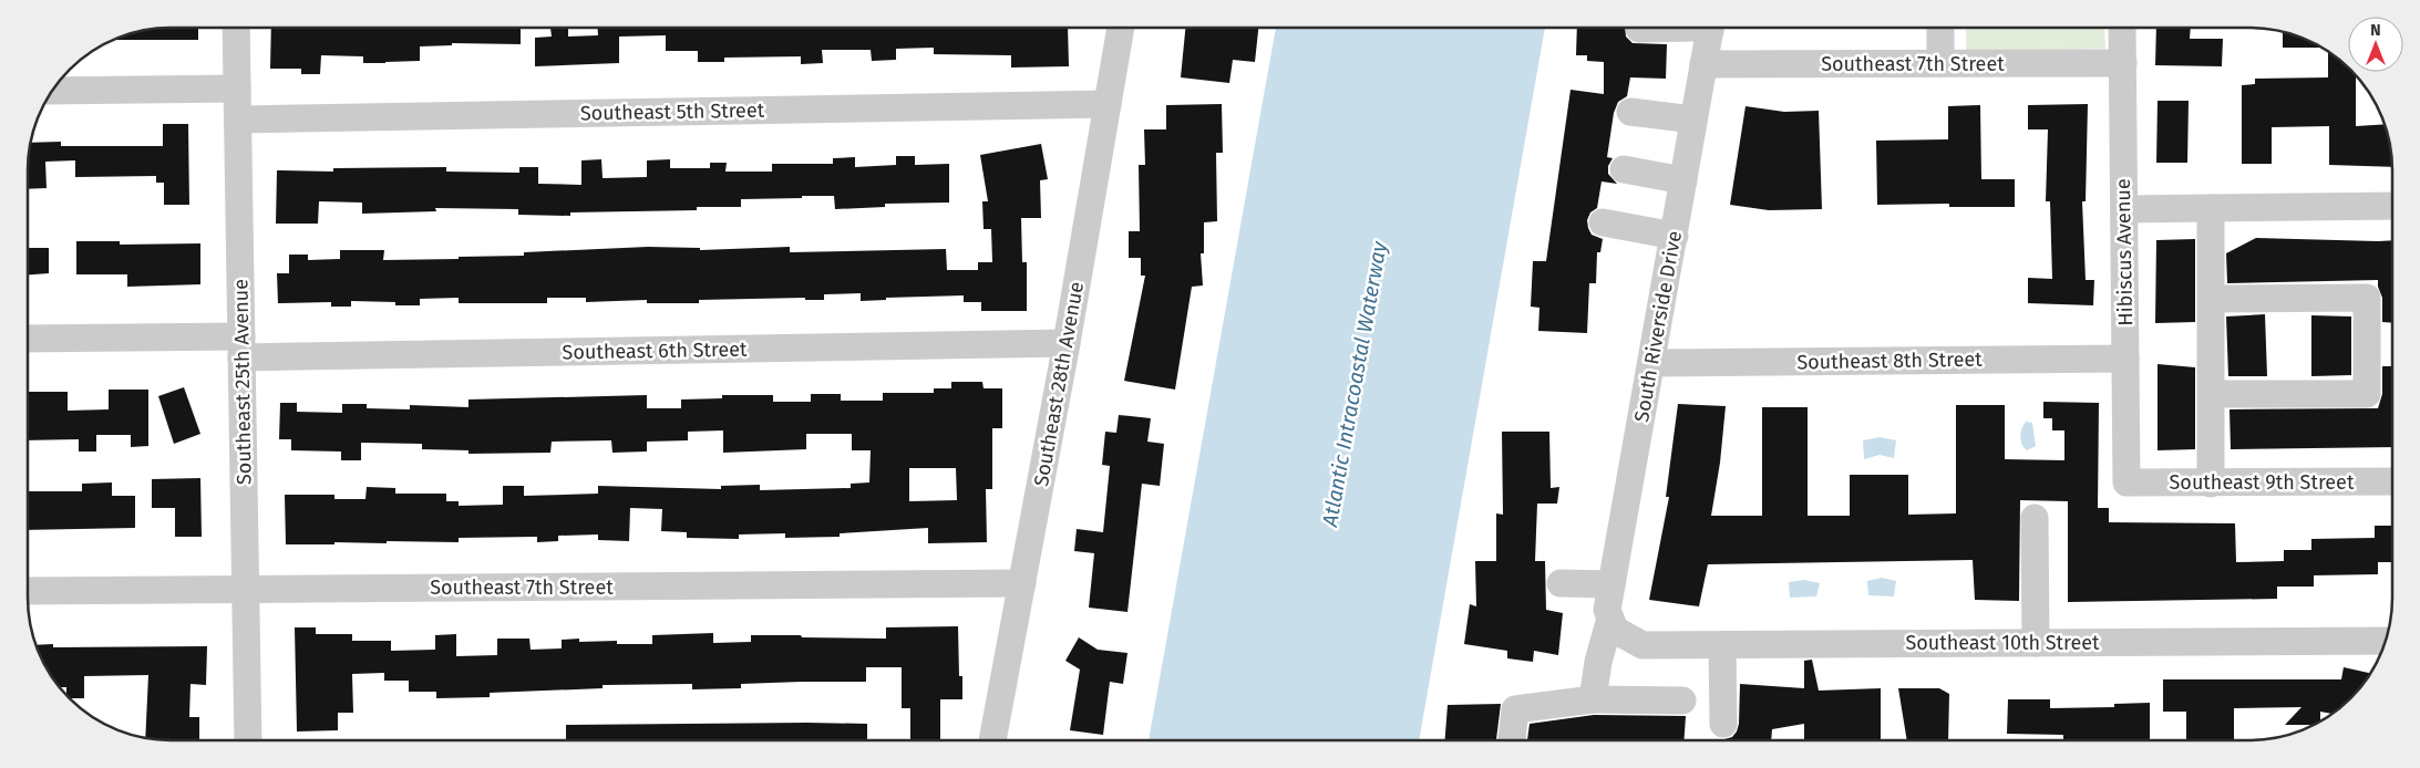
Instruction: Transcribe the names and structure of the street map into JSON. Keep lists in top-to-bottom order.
{
  "streets": {
    "street": [
      "Southeast 7th Street",
      "Southeast 5th Street",
      "Hibiscus Avenue",
      "South Riverside Drive",
      "Southeast 6th Street",
      "Southeast 8th Street",
      "Southeast 25th Avenue",
      "Southeast 28th Avenue",
      "Southeast 9th Street",
      "Southeast 10th Street"
    ]
  },
  "crossings": [
    ["Southeast 7th Street", "Hibiscus Avenue"],
    ["Southeast 7th Street", "South Riverside Drive"],
    ["Southeast 7th Street", "Southeast 25th Avenue"],
    ["Southeast 7th Street", "Southeast 28th Avenue"],
    ["Southeast 5th Street", "Southeast 25th Avenue"],
    ["Southeast 5th Street", "Southeast 28th Avenue"],
    ["Hibiscus Avenue", "Southeast 8th Street"],
    ["Hibiscus Avenue", "Southeast 9th Street"],
    ["South Riverside Drive", "Southeast 8th Street"],
    ["South Riverside Drive", "Southeast 10th Street"],
    ["Southeast 6th Street", "Southeast 25th Avenue"],
    ["Southeast 6th Street", "Southeast 28th Avenue"]
  ],
  "water": ["Atlantic Intracoastal Waterway"],
  "north": "top"
}
